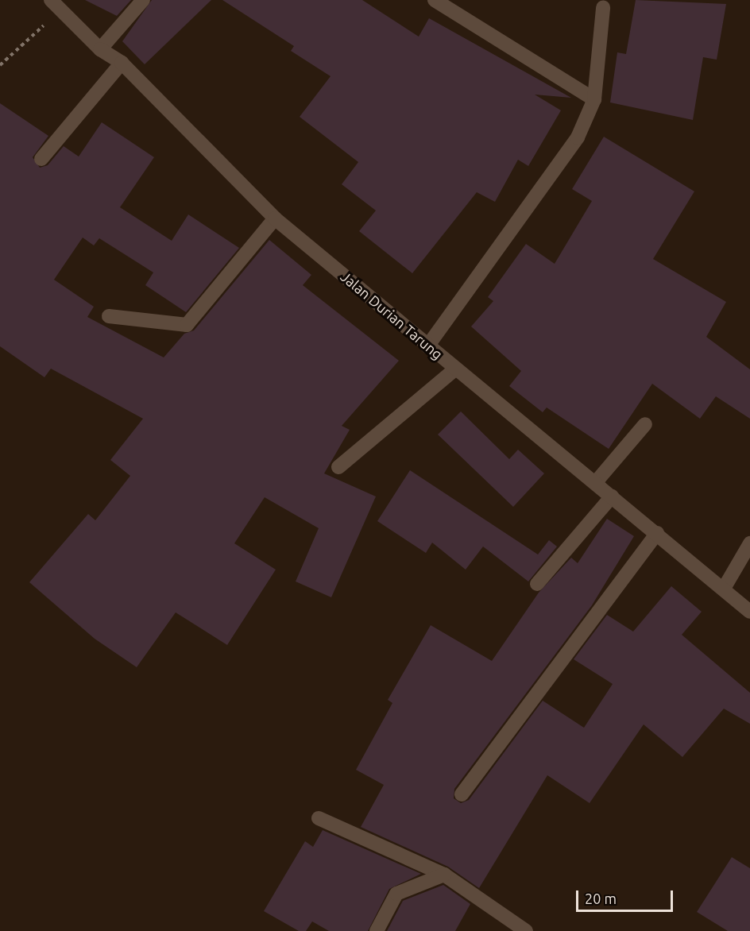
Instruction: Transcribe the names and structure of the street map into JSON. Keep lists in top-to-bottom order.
{
  "streets": {
    "street": ["Jalan Durian Tarung"]
  },
  "scale_bar": "20 m"
}
